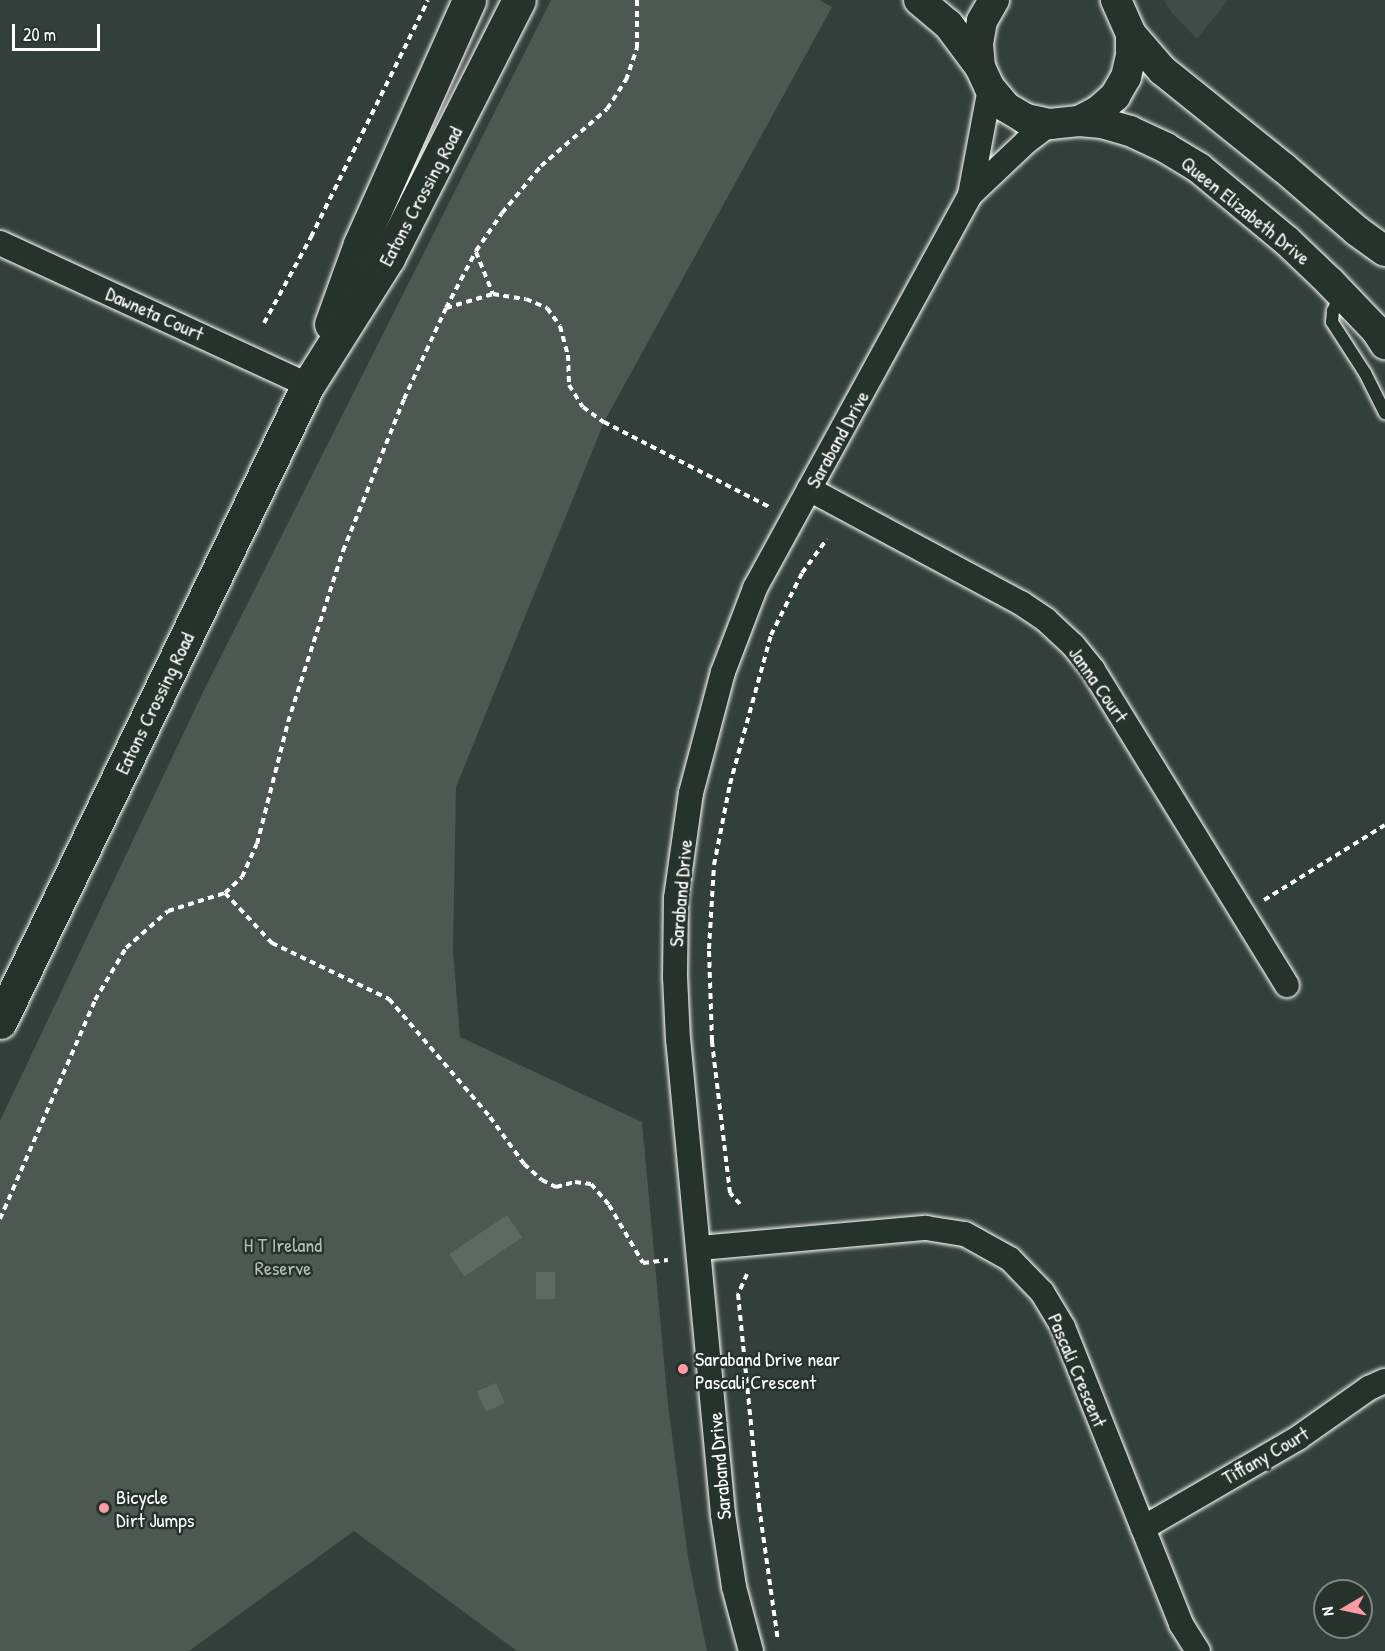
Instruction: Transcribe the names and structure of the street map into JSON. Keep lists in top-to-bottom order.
{
  "streets": {
    "main road": ["Eatons Crossing Road"],
    "street": [
      "Queen Elizabeth Drive",
      "Dawneta Court",
      "Saraband Drive",
      "Janna Court",
      "Pascali Crescent",
      "Tiffany Court"
    ]
  },
  "crossings": [
    ["Eatons Crossing Road", "Dawneta Court"],
    ["Queen Elizabeth Drive", "Saraband Drive"],
    ["Saraband Drive", "Janna Court"],
    ["Saraband Drive", "Pascali Crescent"],
    ["Pascali Crescent", "Tiffany Court"]
  ],
  "parks": ["H T Ireland Reserve"],
  "places": ["Saraband Drive near Pascali Crescent", "Bicycle Dirt Jumps"],
  "scale_bar": "20 m",
  "north": "left"
}
